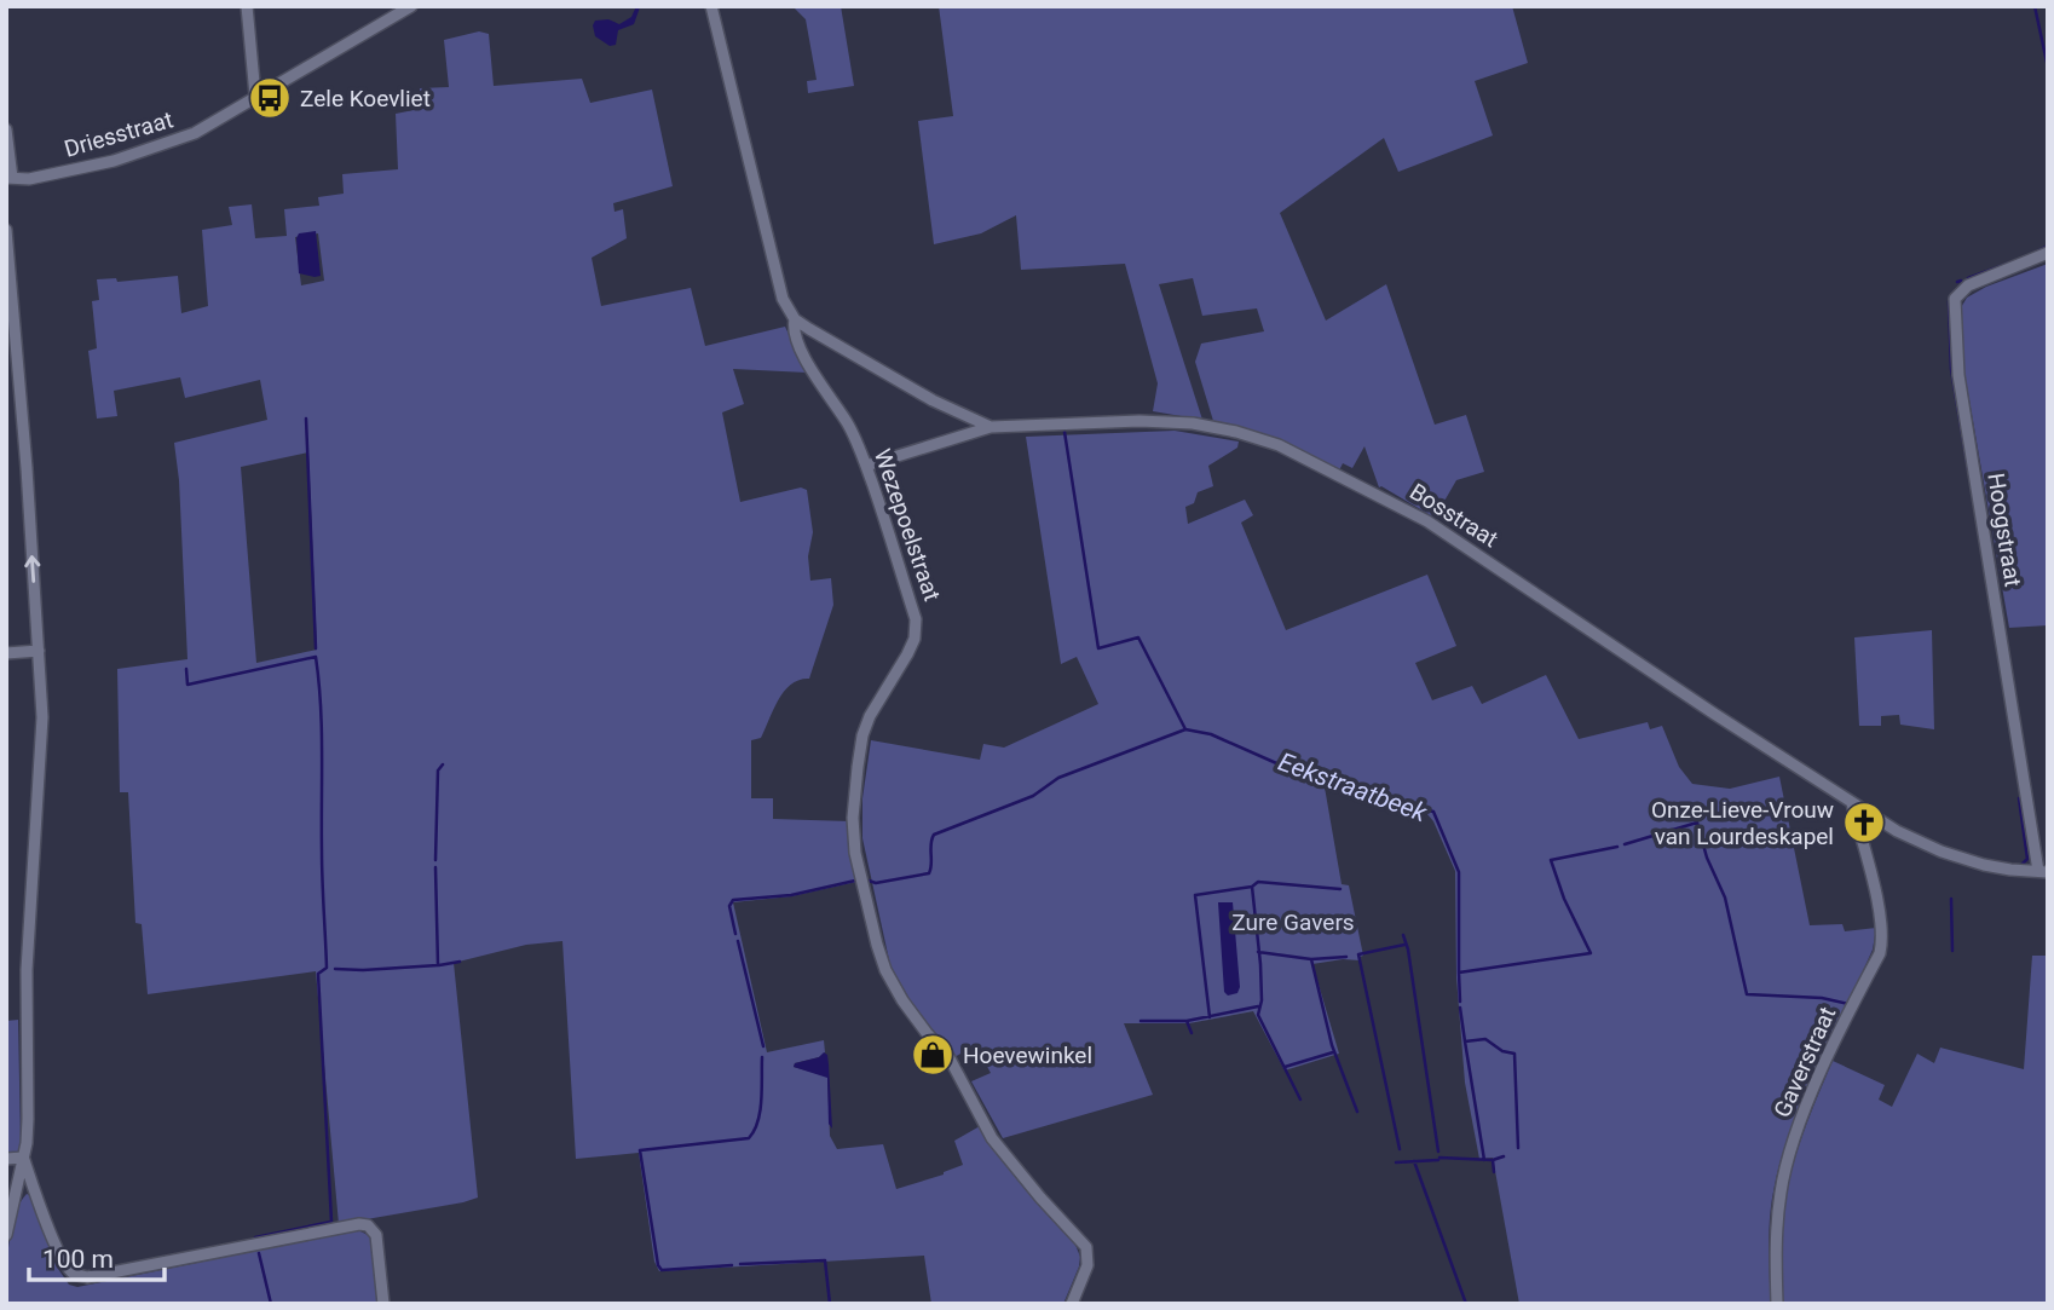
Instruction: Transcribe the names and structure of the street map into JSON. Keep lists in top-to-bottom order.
{
  "streets": {
    "street": [
      "Driesstraat",
      "Bosstraat",
      "Wezepoelstraat",
      "Hoogstraat",
      "Gaverstraat"
    ]
  },
  "crossings": [
    ["Bosstraat", "Wezepoelstraat"],
    ["Bosstraat", "Hoogstraat"],
    ["Bosstraat", "Gaverstraat"]
  ],
  "water": ["Eekstraatbeek"],
  "parks": ["Zure Gavers"],
  "places": {
    "bus stop": ["Zele Koevliet"],
    "church": ["Onze-Lieve-Vrouw van Lourdeskapel"],
    "shop": ["Hoevewinkel"]
  },
  "scale_bar": "100 m"
}
